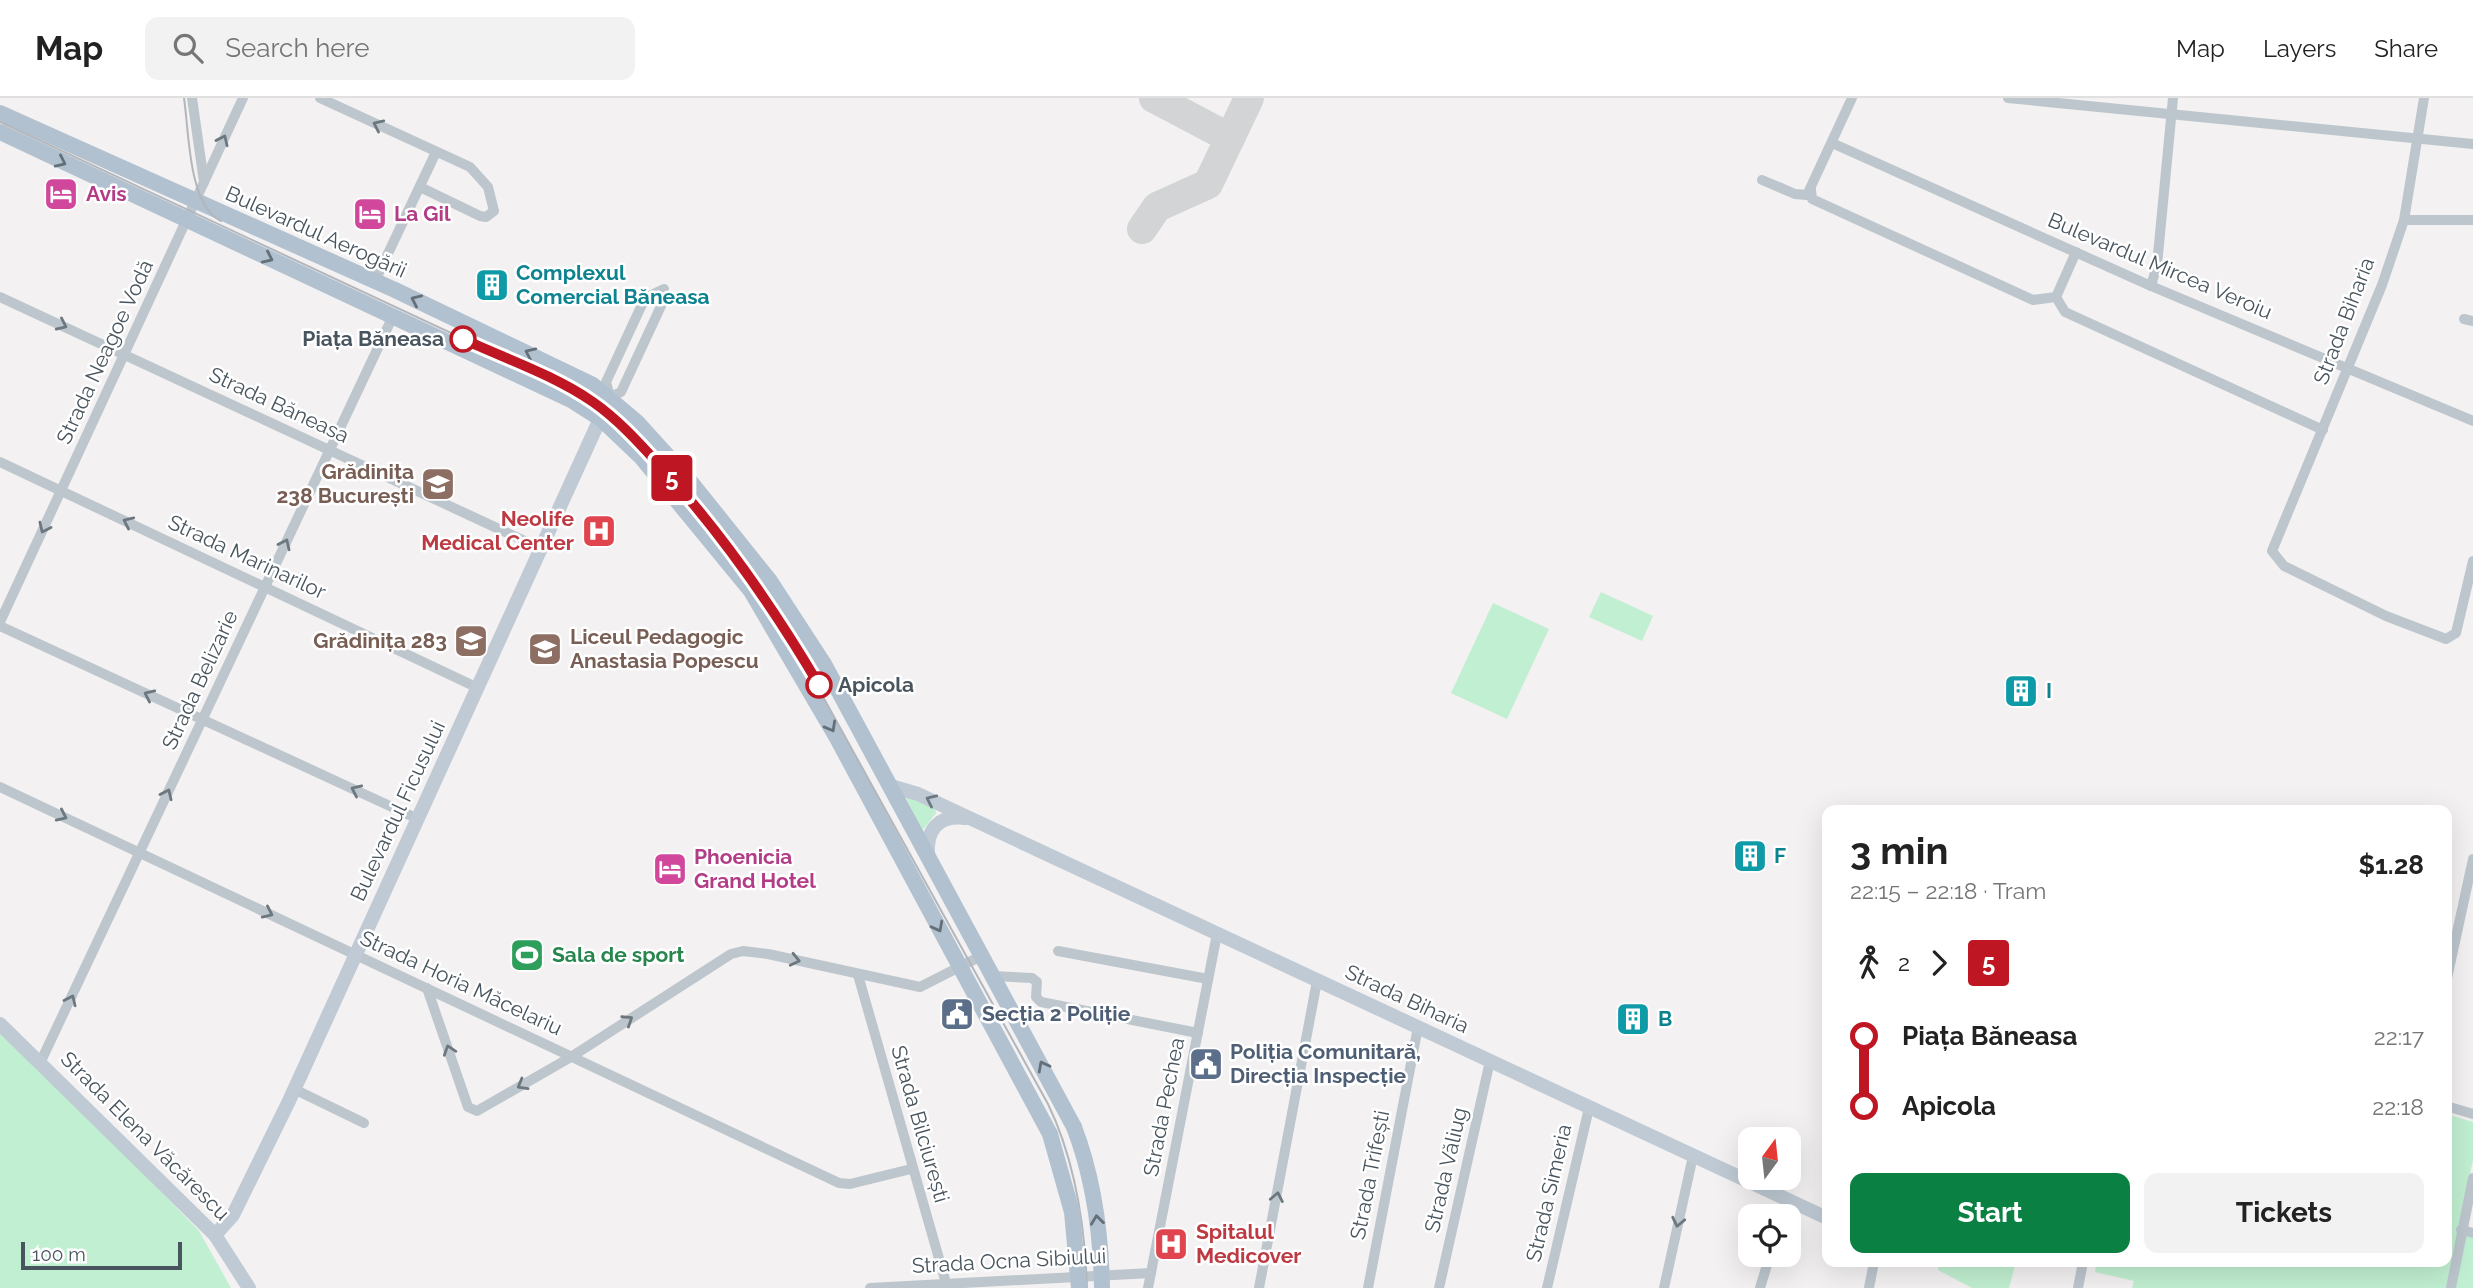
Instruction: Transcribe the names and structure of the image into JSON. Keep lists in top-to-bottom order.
{
  "streets": {
    "main road": ["Bulevardul Aerogării"],
    "street": [
      "Bulevardul Mircea Veroiu",
      "Strada Biharia",
      "Strada Neagoe Vodă",
      "Strada Băneasa",
      "Strada Marinarilor",
      "Strada Belizarie",
      "Bulevardul Ficusului",
      "Strada Horia Măcelariu",
      "Strada Pechea",
      "Strada Bilciurești",
      "Strada Elena Văcărescu",
      "Strada Văliug",
      "Strada Trifești",
      "Strada Simeria",
      "Strada Ocna Sibiului"
    ]
  },
  "crossings": [
    ["Bulevardul Aerogării", "Strada Biharia"],
    ["Bulevardul Aerogării", "Strada Neagoe Vodă"],
    ["Bulevardul Aerogării", "Strada Belizarie"],
    ["Bulevardul Aerogării", "Bulevardul Ficusului"],
    ["Bulevardul Mircea Veroiu", "Strada Biharia"],
    ["Strada Biharia", "Strada Pechea"],
    ["Strada Biharia", "Strada Văliug"],
    ["Strada Biharia", "Strada Trifești"],
    ["Strada Biharia", "Strada Simeria"],
    ["Strada Neagoe Vodă", "Strada Băneasa"],
    ["Strada Neagoe Vodă", "Strada Marinarilor"],
    ["Strada Băneasa", "Strada Belizarie"],
    ["Strada Băneasa", "Bulevardul Ficusului"],
    ["Strada Marinarilor", "Strada Belizarie"],
    ["Strada Marinarilor", "Bulevardul Ficusului"],
    ["Strada Belizarie", "Strada Horia Măcelariu"],
    ["Strada Belizarie", "Strada Elena Văcărescu"],
    ["Bulevardul Ficusului", "Strada Horia Măcelariu"],
    ["Bulevardul Ficusului", "Strada Elena Văcărescu"],
    ["Strada Horia Măcelariu", "Strada Bilciurești"],
    ["Strada Pechea", "Strada Ocna Sibiului"],
    ["Strada Bilciurești", "Strada Ocna Sibiului"]
  ],
  "one_way": ["Strada Marinarilor", "Strada Belizarie", "Strada Horia Măcelariu"],
  "places": {
    "hotel": ["Avis", "La Gil", "Phoenicia Grand Hotel"],
    "building": [
      "Complexul Comercial Băneasa",
      "I",
      "F",
      "B"
    ],
    "other": ["Piața Băneasa", "Apicola"],
    "school or university": ["Grădinița 238 București", "Grădinița 283", "Liceul Pedagogic Anastasia Popescu"],
    "hospital": ["Neolife Medical Center", "Spitalul Medicover"],
    "sports": ["Sala de sport"],
    "public building": ["Secția 2 Poliție", "Poliția Comunitară, Direcția Inspecție"]
  },
  "lines": ["tram line 5"],
  "scale_bar": "100 m",
  "north": "top",
  "page": {
    "header": "Map",
    "search": "Search here",
    "nav": ["Map", "Layers", "Share"],
    "on_map": "5",
    "heading": ["3 min", "22:15 – 22:18 · Tram", "$1.28"],
    "legs": ["2", "5"],
    "list": [
      {
        "name": "Piața Băneasa",
        "value": "22:17"
      },
      {
        "name": "Apicola",
        "value": "22:18"
      }
    ],
    "buttons": ["Start", "Tickets"],
    "scale": "100 m"
  }
}
